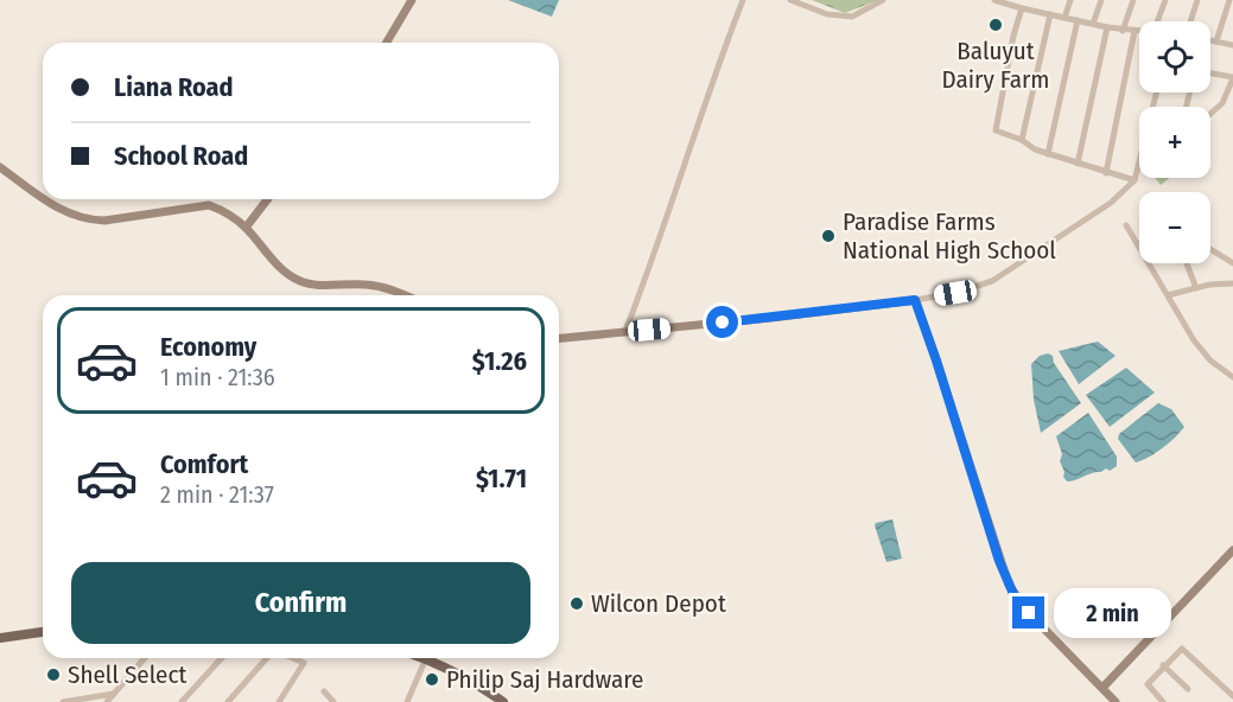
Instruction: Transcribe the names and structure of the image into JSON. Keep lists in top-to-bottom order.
{
  "places": [
    "Baluyut Dairy Farm",
    "Paradise Farms National High School",
    "Wilcon Depot",
    "Shell Select",
    "Philip Saj Hardware"
  ],
  "page": {
    "map_buttons": ["+", "−"],
    "banner": ["Liana Road", "School Road"],
    "list": [
      {
        "name": "Economy",
        "note": "1 min · 21:36",
        "value": "$1.26"
      },
      {
        "name": "Comfort",
        "note": "2 min · 21:37",
        "value": "$1.71"
      }
    ],
    "buttons": "Confirm",
    "bubble": "2 min"
  }
}
